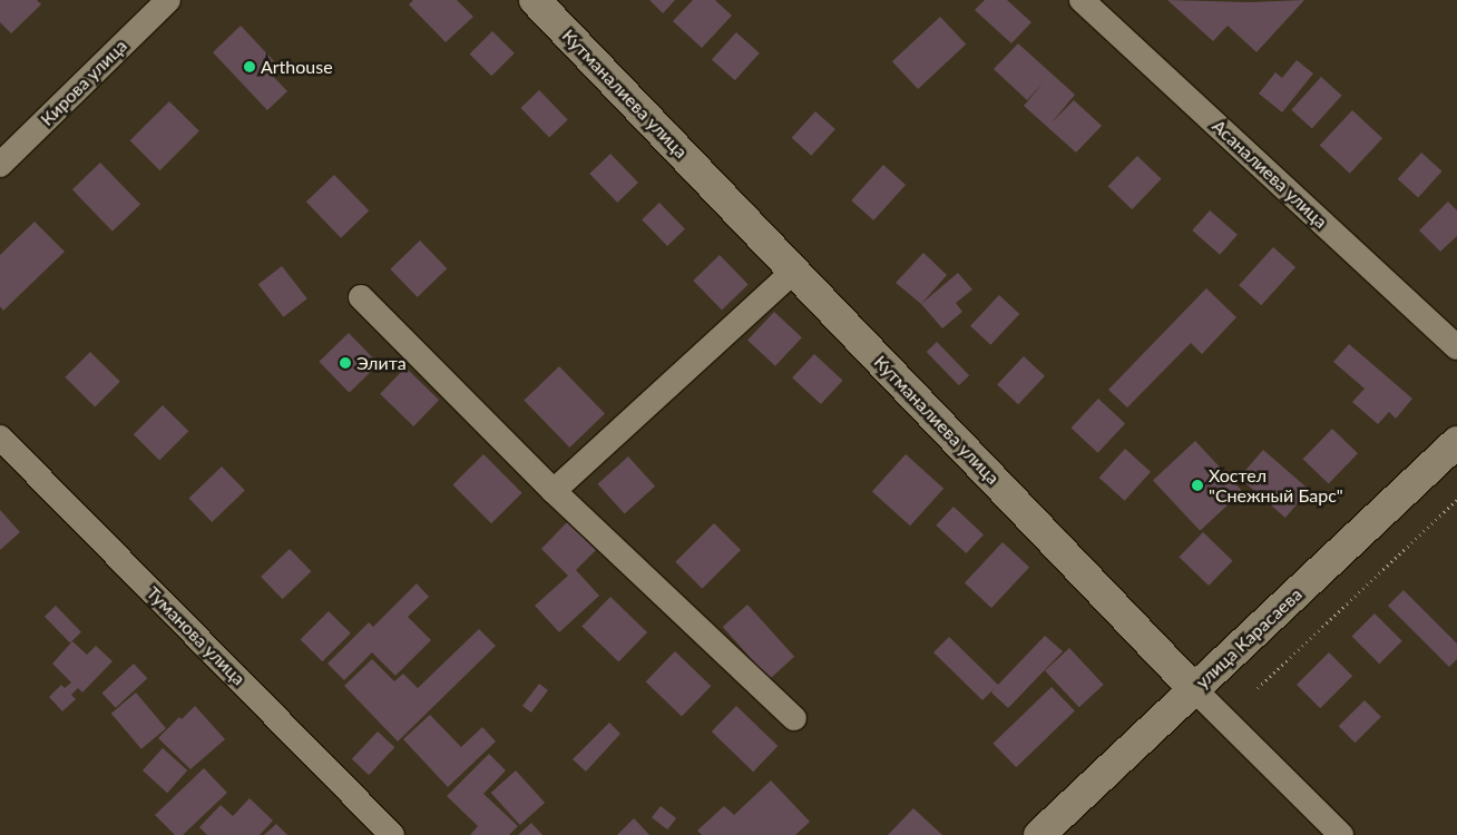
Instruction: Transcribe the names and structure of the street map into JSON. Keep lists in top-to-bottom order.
{
  "streets": {
    "street": [
      "Кирова улица",
      "Кутманалиева улица",
      "Асаналиева улица",
      "Туманова улица",
      "улица Карасаева"
    ]
  },
  "crossings": [
    ["Кутманалиева улица", "улица Карасаева"]
  ],
  "places": ["Arthouse", "Элита", "Хостел \"Снежный Барс\""]
}
